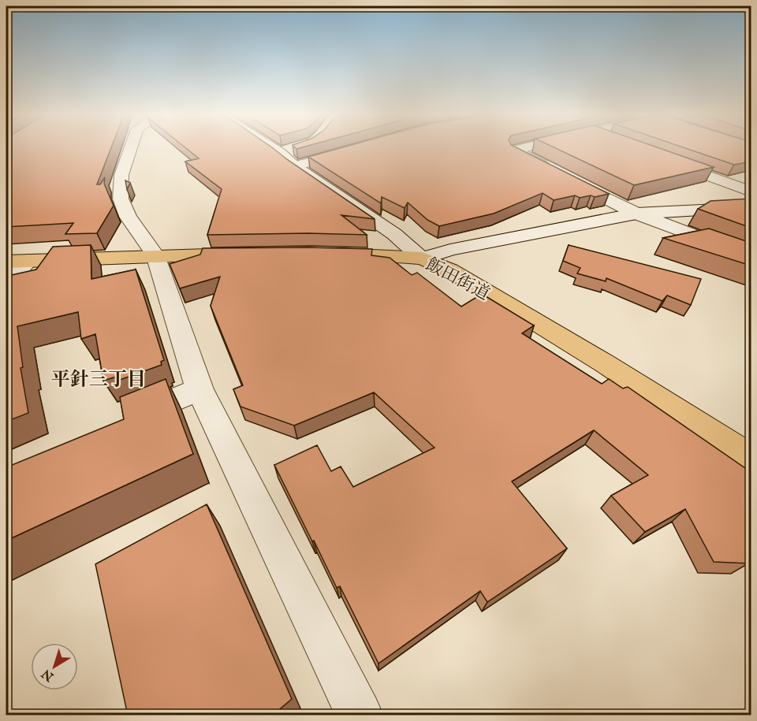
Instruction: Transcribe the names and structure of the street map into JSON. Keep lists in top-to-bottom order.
{
  "streets": {
    "main road": ["飯田街道"]
  },
  "districts": ["平針三丁目"],
  "north": "bottom left"
}
